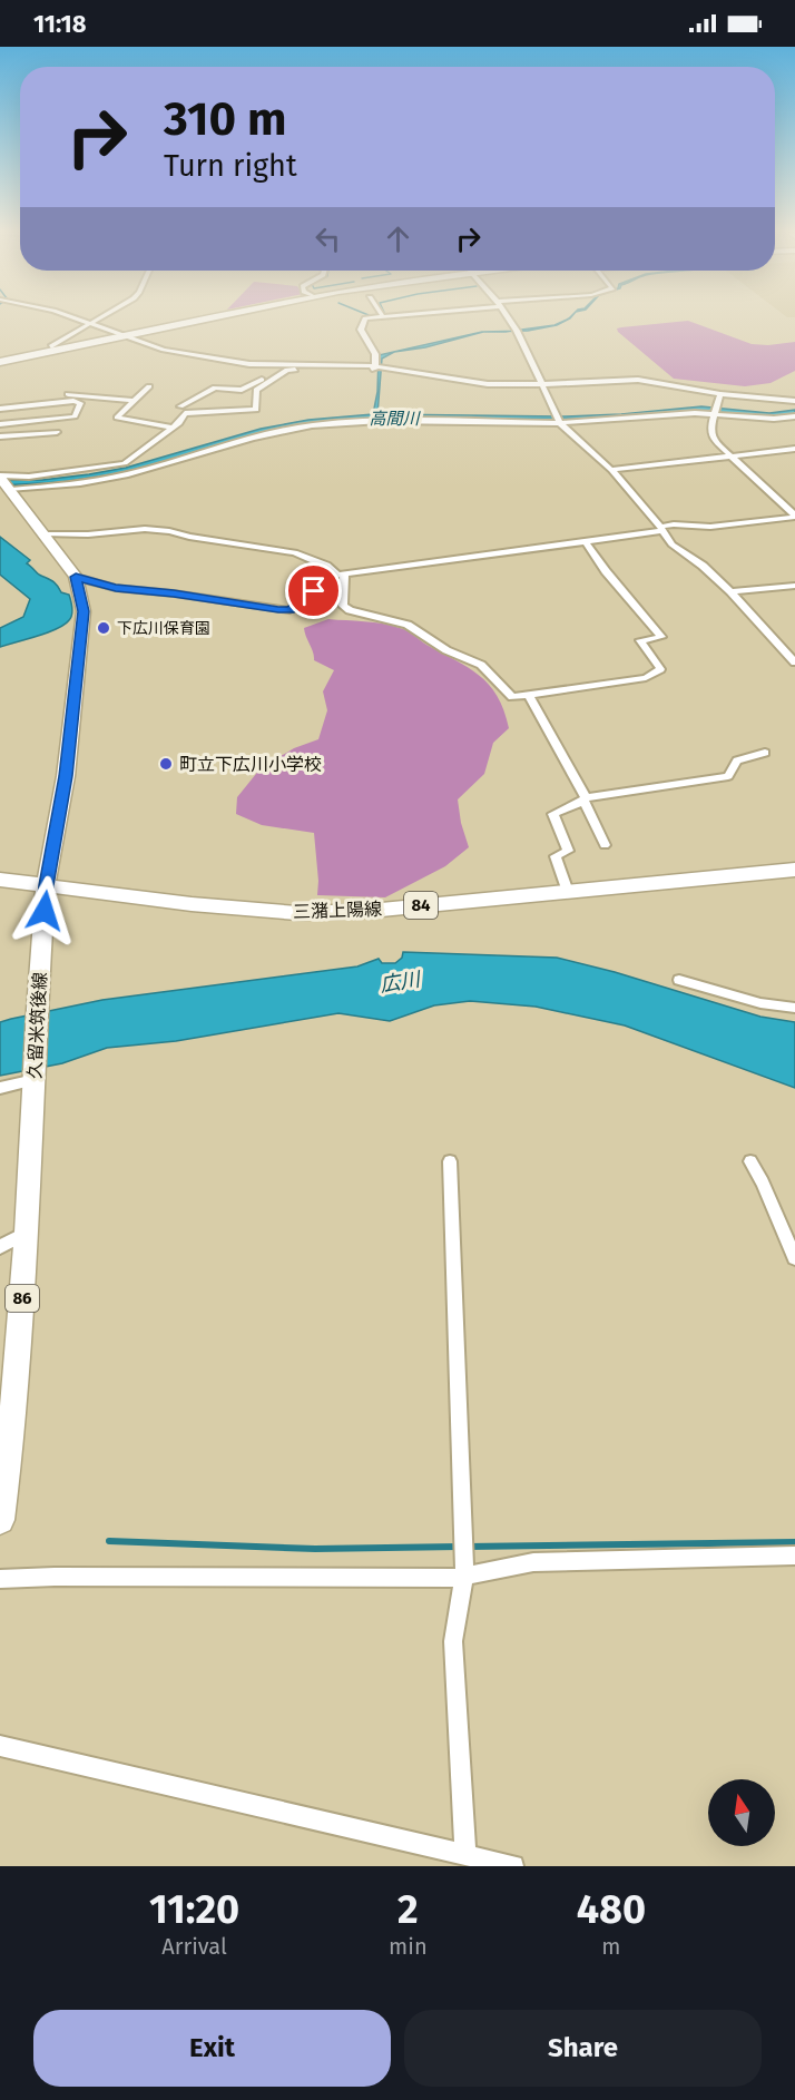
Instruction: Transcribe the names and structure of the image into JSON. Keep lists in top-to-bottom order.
{
  "streets": {
    "main road": [
      "84",
      "三潴上陽線",
      "久留米筑後線",
      "86"
    ]
  },
  "crossings": [
    ["三潴上陽線", "久留米筑後線"]
  ],
  "water": ["高間川", "広川"],
  "places": ["下広川保育園", "町立下広川小学校"],
  "north": "top",
  "page": {
    "status": "11:18",
    "turn": ["310 m", "Turn right"],
    "eta": [
      "11:20",
      "Arrival",
      "2",
      "min",
      "480",
      "m"
    ],
    "buttons": ["Exit", "Share"]
  }
}
